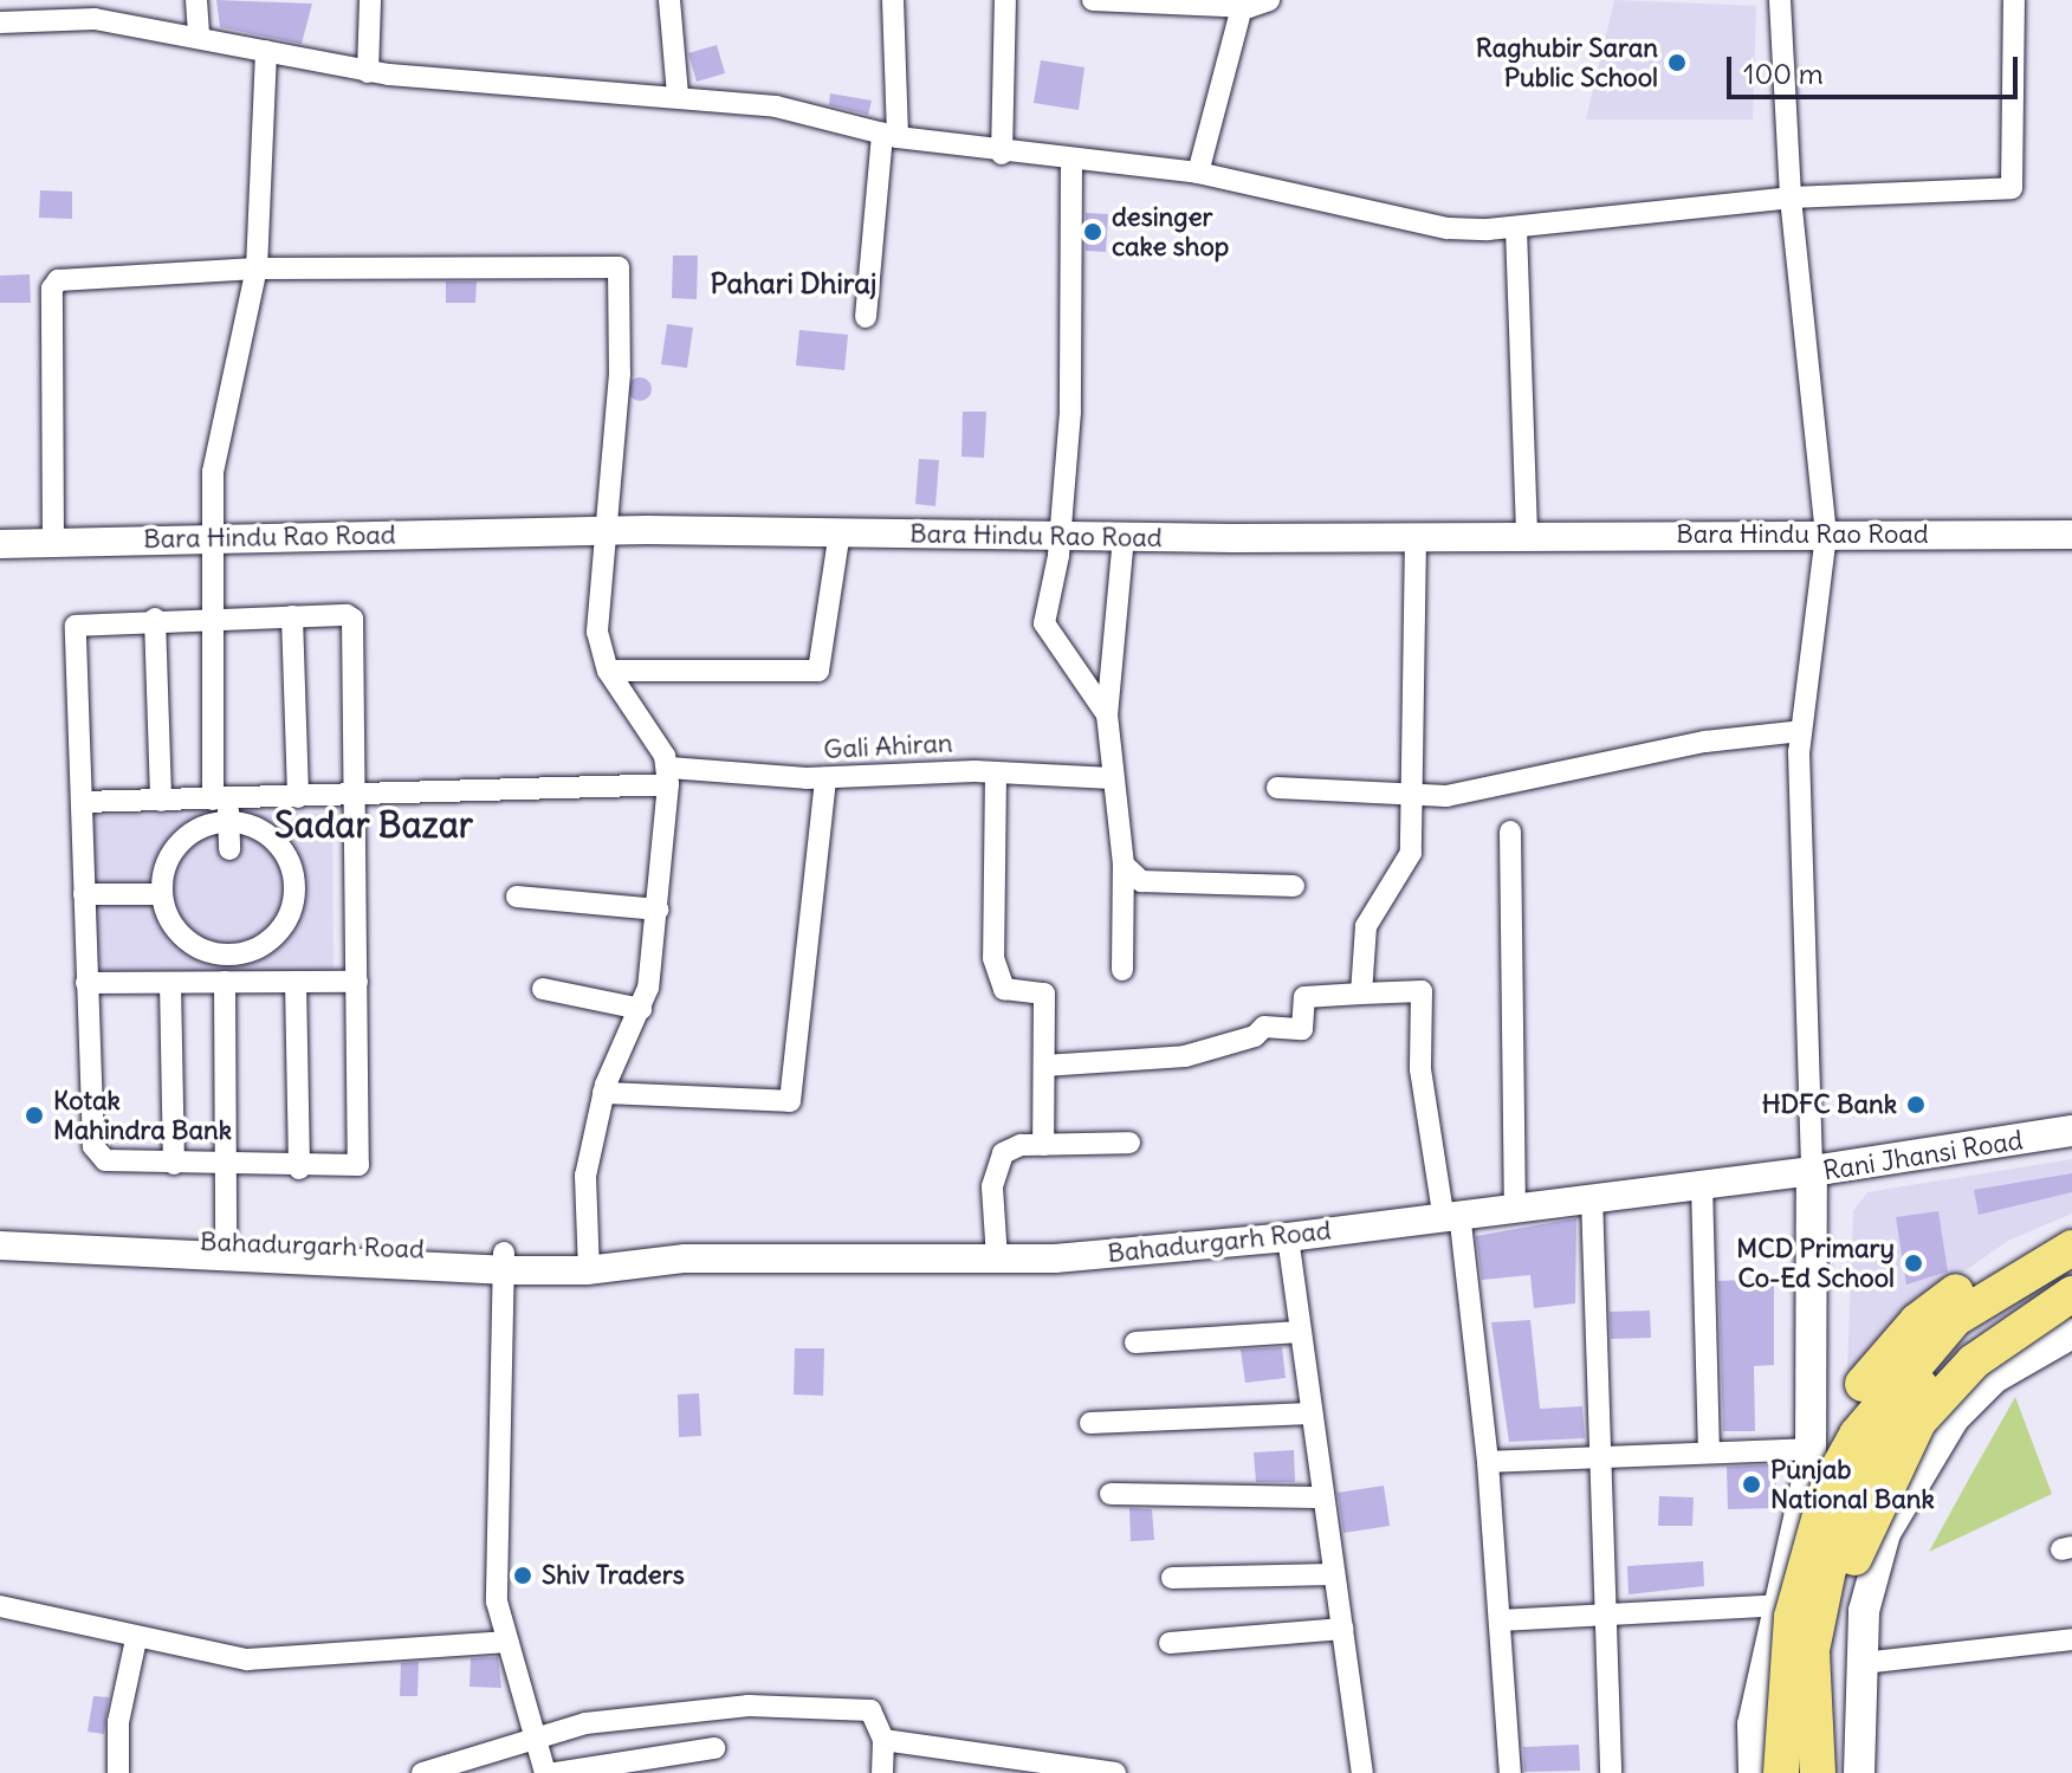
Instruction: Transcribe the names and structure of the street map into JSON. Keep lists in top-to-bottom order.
{
  "streets": {
    "main road": ["Rani Jhansi Road"],
    "street": ["Bara Hindu Rao Road", "Gali Ahiran", "Bahadurgarh Road"]
  },
  "crossings": [
    ["Rani Jhansi Road", "Bahadurgarh Road"]
  ],
  "districts": ["Pahari Dhiraj", "Sadar Bazar"],
  "places": [
    "Raghubir Saran Public School",
    "desinger cake shop",
    "HDFC Bank",
    "Kotak Mahindra Bank",
    "MCD Primary Co-Ed School",
    "Punjab National Bank",
    "Shiv Traders"
  ],
  "scale_bar": "100 m"
}
